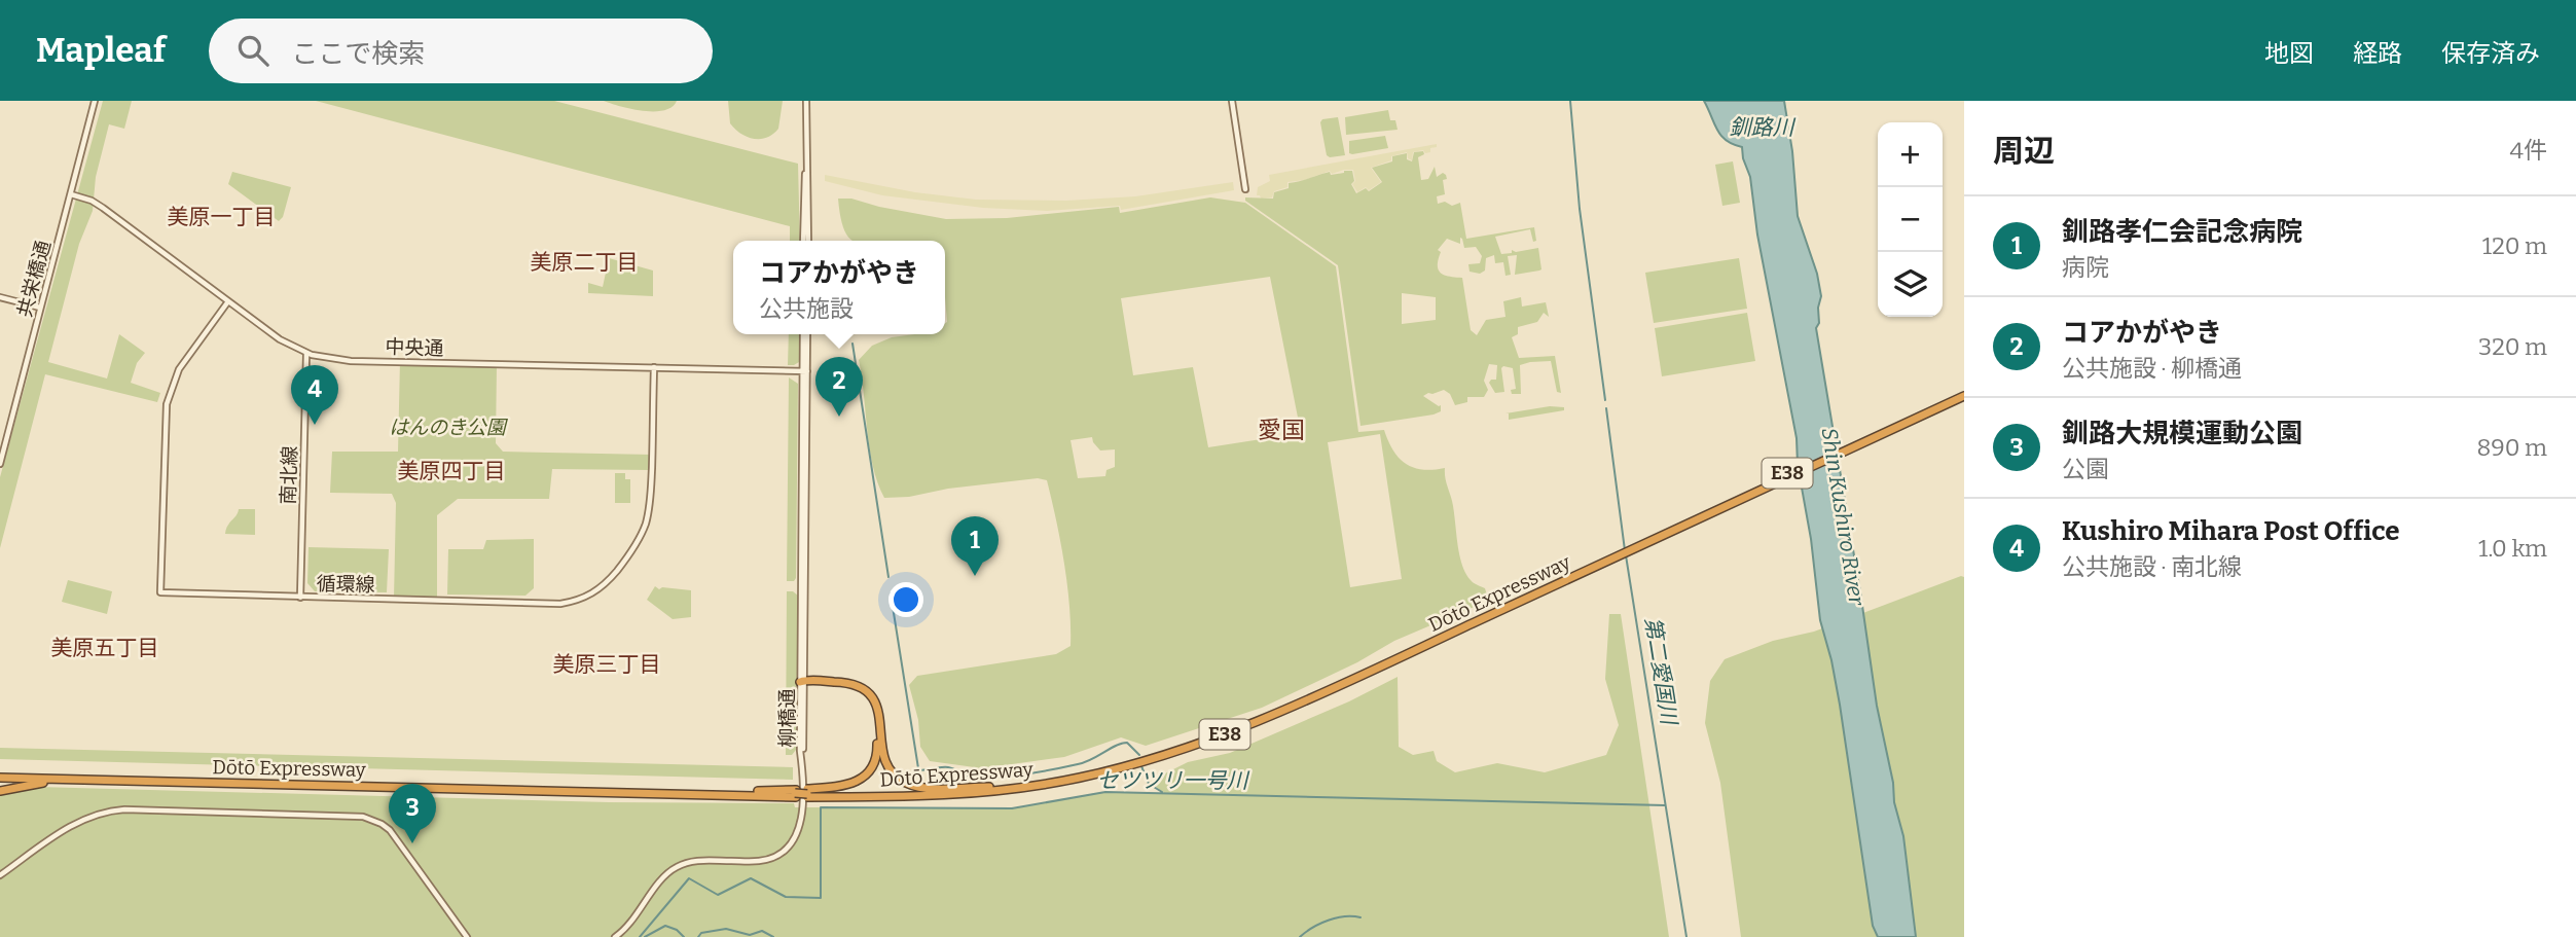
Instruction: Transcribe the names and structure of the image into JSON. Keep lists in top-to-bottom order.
{
  "streets": {
    "highway": ["E38", "Dōtō Expressway"],
    "street": [
      "共栄橋通",
      "中央通",
      "南北線",
      "循環線",
      "柳橋通"
    ]
  },
  "crossings": [
    ["共栄橋通", "中央通"],
    ["中央通", "南北線"],
    ["中央通", "循環線"],
    ["中央通", "柳橋通"],
    ["南北線", "循環線"]
  ],
  "districts": [
    "美原一丁目",
    "美原二丁目",
    "愛国",
    "美原四丁目",
    "美原五丁目",
    "美原三丁目"
  ],
  "water": [
    "釧路川",
    "Shin Kushiro River",
    "第二愛国川",
    "セツツリ一号川"
  ],
  "parks": ["はんのき公園"],
  "page": {
    "header": "Mapleaf",
    "search": "ここで検索",
    "nav": ["地図", "経路", "保存済み"],
    "heading": ["周辺", "4件"],
    "map_buttons": ["+", "−"],
    "list": [
      {
        "mark": "1",
        "name": "釧路孝仁会記念病院",
        "note": "病院",
        "value": "120 m"
      },
      {
        "mark": "2",
        "name": "コアかがやき",
        "note": "公共施設 · 柳橋通",
        "value": "320 m"
      },
      {
        "mark": "3",
        "name": "釧路大規模運動公園",
        "note": "公園",
        "value": "890 m"
      },
      {
        "mark": "4",
        "name": "Kushiro Mihara Post Office",
        "note": "公共施設 · 南北線",
        "value": "1.0 km"
      }
    ],
    "popup": ["コアかがやき", "公共施設"],
    "pins": [
      "2",
      "4",
      "1",
      "3"
    ]
  }
}
